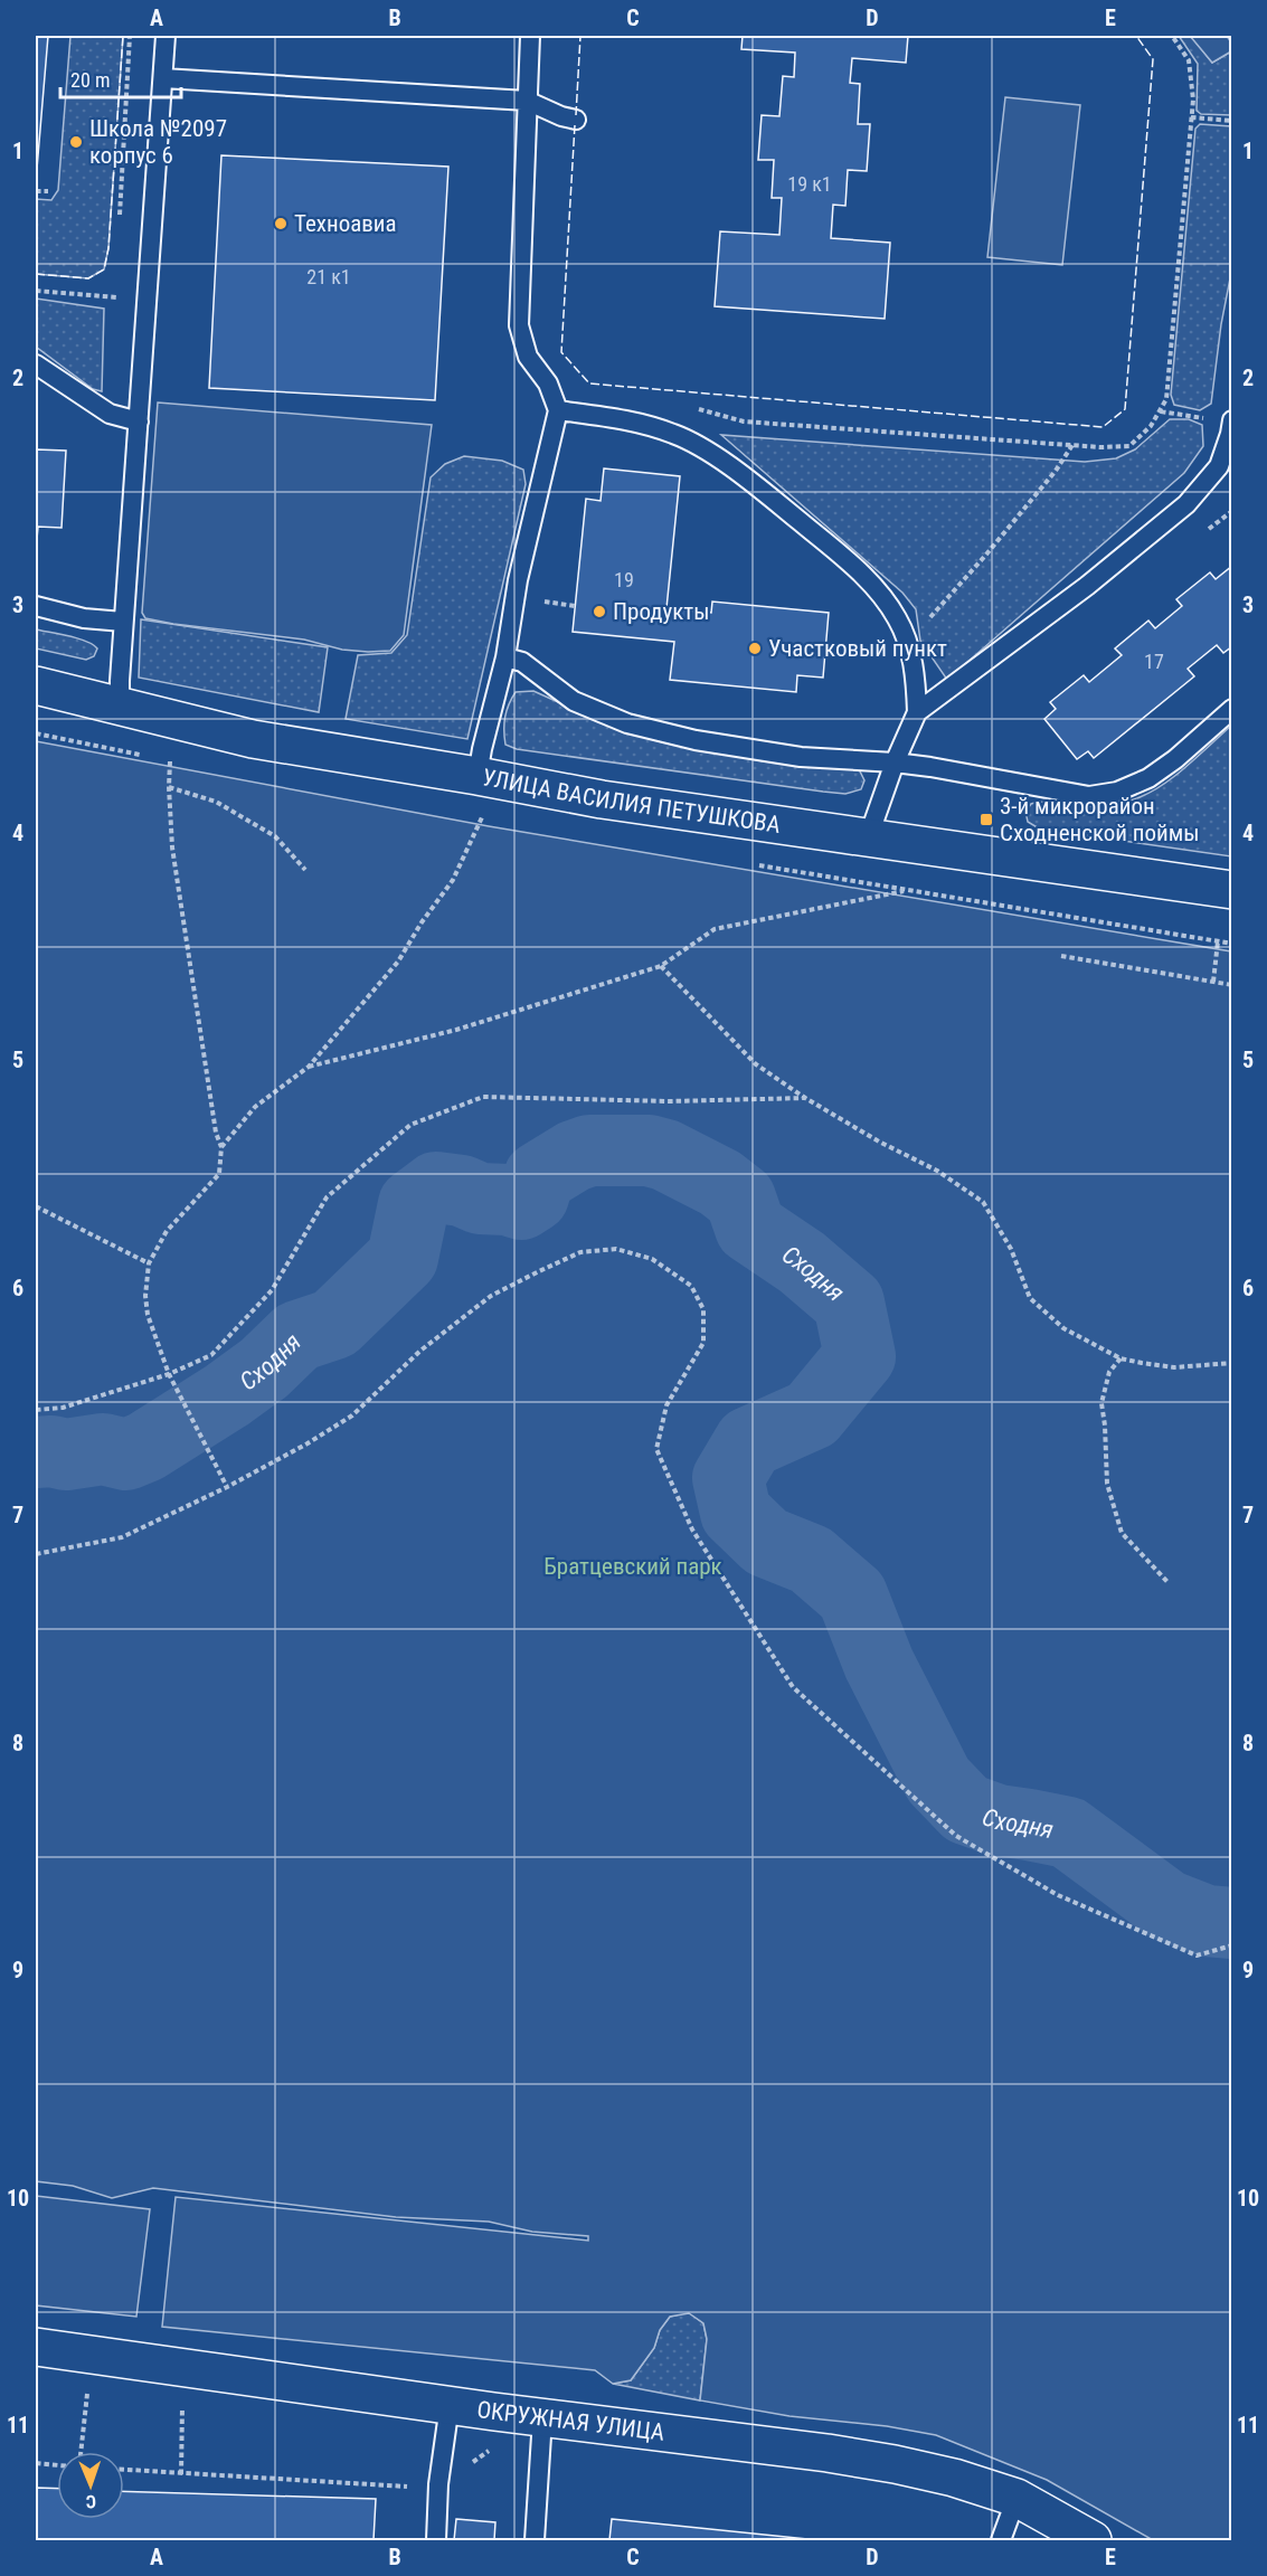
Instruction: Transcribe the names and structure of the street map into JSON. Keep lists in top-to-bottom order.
{
  "streets": {
    "street": ["УЛИЦА ВАСИЛИЯ ПЕТУШКОВА", "ОКРУЖНАЯ УЛИЦА"]
  },
  "water": ["Сходня"],
  "parks": ["Братцевский парк"],
  "places": {
    "other": [
      "Школа №2097 корпус 6",
      "Техноавиа",
      "Продукты",
      "Участковый пункт"
    ],
    "transit": ["3-й микрорайон Сходненской поймы"]
  },
  "house_numbers": [
    "19 к1",
    "21 к1",
    "19",
    "17"
  ],
  "scale_bar": "20 m",
  "north": "bottom",
  "grid": {
    "columns": [
      "A",
      "B",
      "C",
      "D",
      "E"
    ],
    "rows": [
      "1",
      "2",
      "3",
      "4",
      "5",
      "6",
      "7",
      "8",
      "9",
      "10",
      "11"
    ]
  }
}
